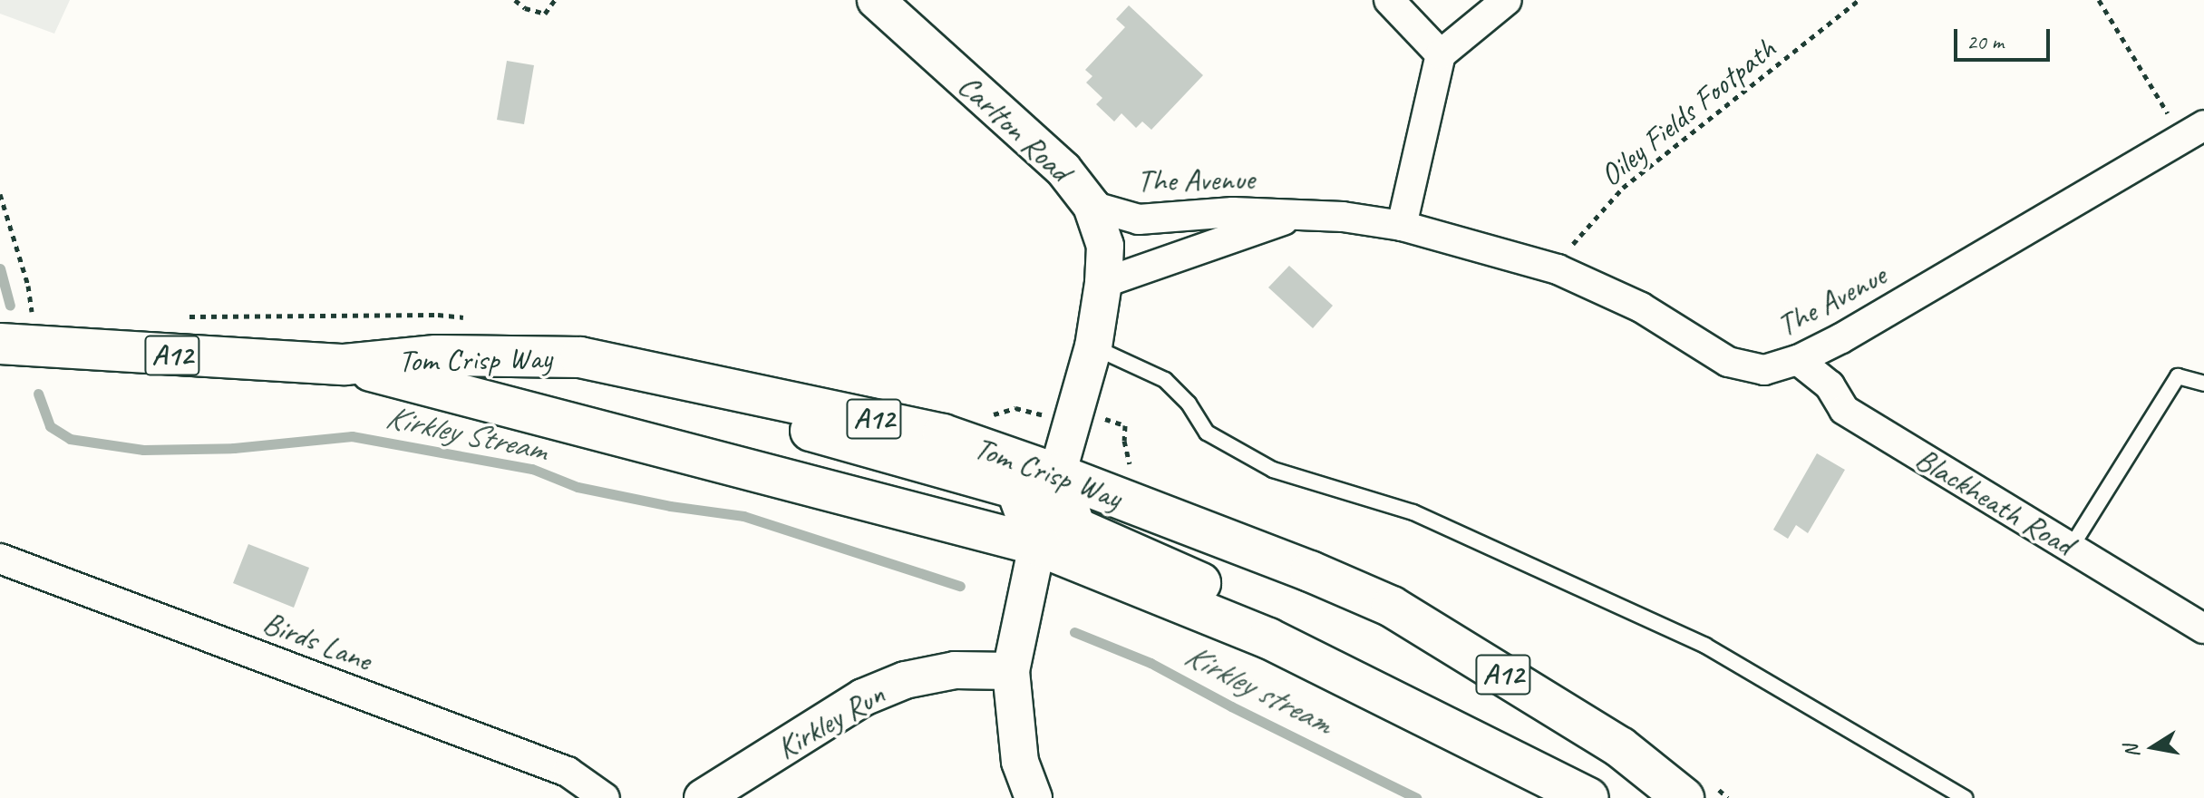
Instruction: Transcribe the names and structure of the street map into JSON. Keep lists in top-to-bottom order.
{
  "streets": {
    "highway": ["A12", "Tom Crisp Way"],
    "street": [
      "Carlton Road",
      "The Avenue",
      "Blackheath Road",
      "Birds Lane",
      "Kirkley Run"
    ],
    "path": ["Oiley Fields Footpath"]
  },
  "crossings": [
    ["Oiley Fields Footpath", "The Avenue"],
    ["Carlton Road", "The Avenue"],
    ["The Avenue", "Blackheath Road"]
  ],
  "water": ["Kirkley Stream", "Kirkley stream"],
  "scale_bar": "20 m",
  "north": "left"
}
